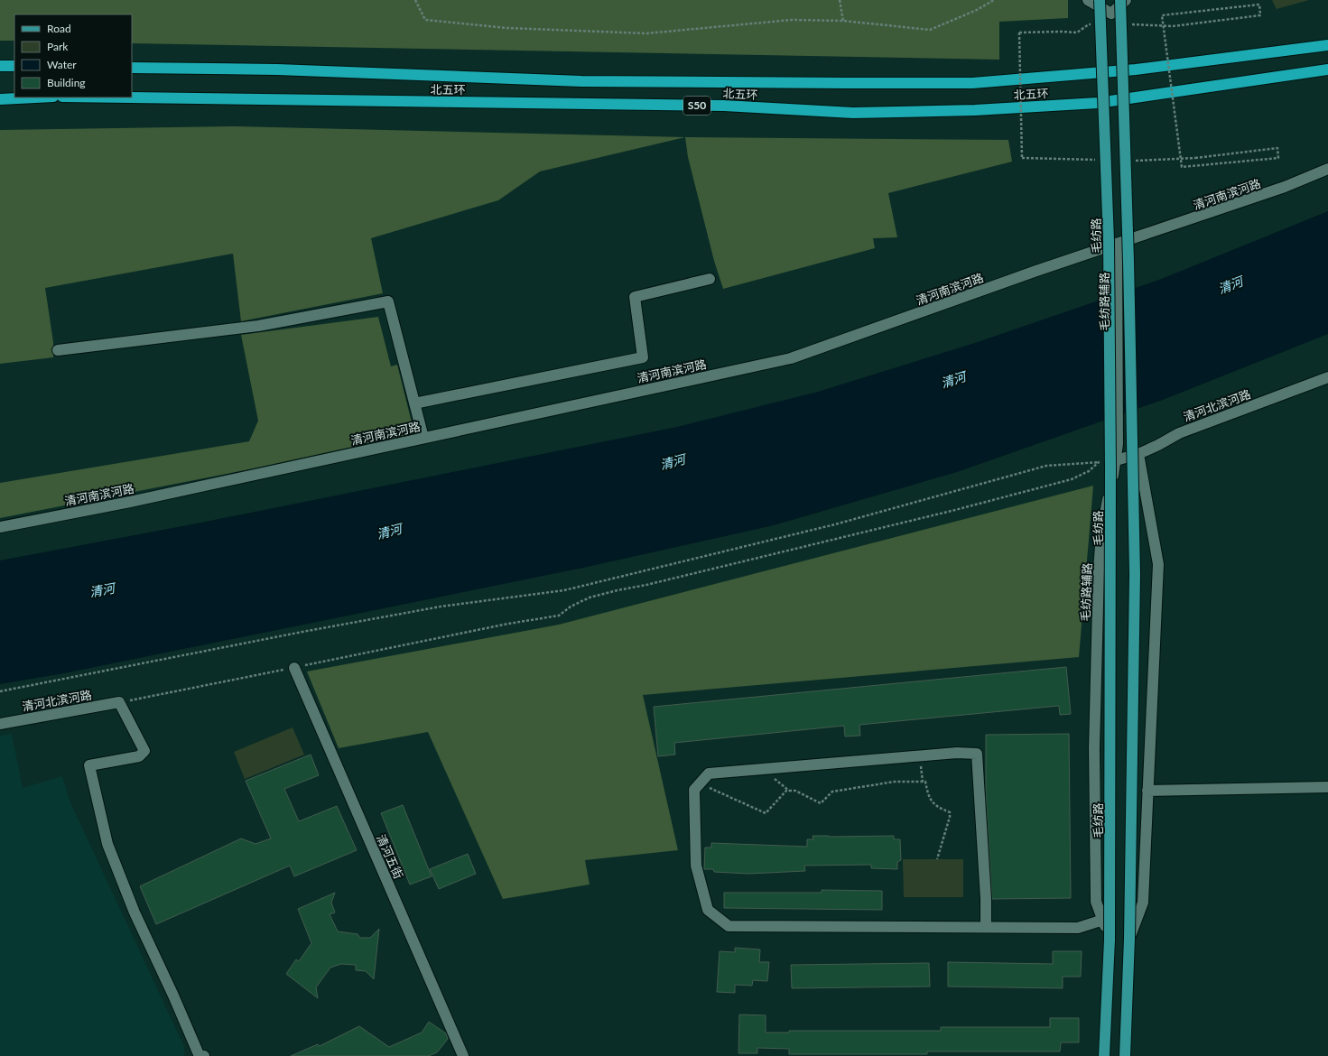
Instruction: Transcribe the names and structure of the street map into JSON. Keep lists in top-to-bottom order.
{
  "streets": {
    "highway": ["北五环", "S50"],
    "main road": ["毛纺路"],
    "street": [
      "清河南滨河路",
      "毛纺路辅路",
      "清河北滨河路",
      "清河五街"
    ]
  },
  "crossings": [
    ["清河南滨河路", "毛纺路辅路"],
    ["毛纺路", "毛纺路辅路"],
    ["毛纺路辅路", "清河北滨河路"]
  ],
  "water": ["清河"],
  "legend": [
    "Road",
    "Park",
    "Water",
    "Building"
  ]
}
